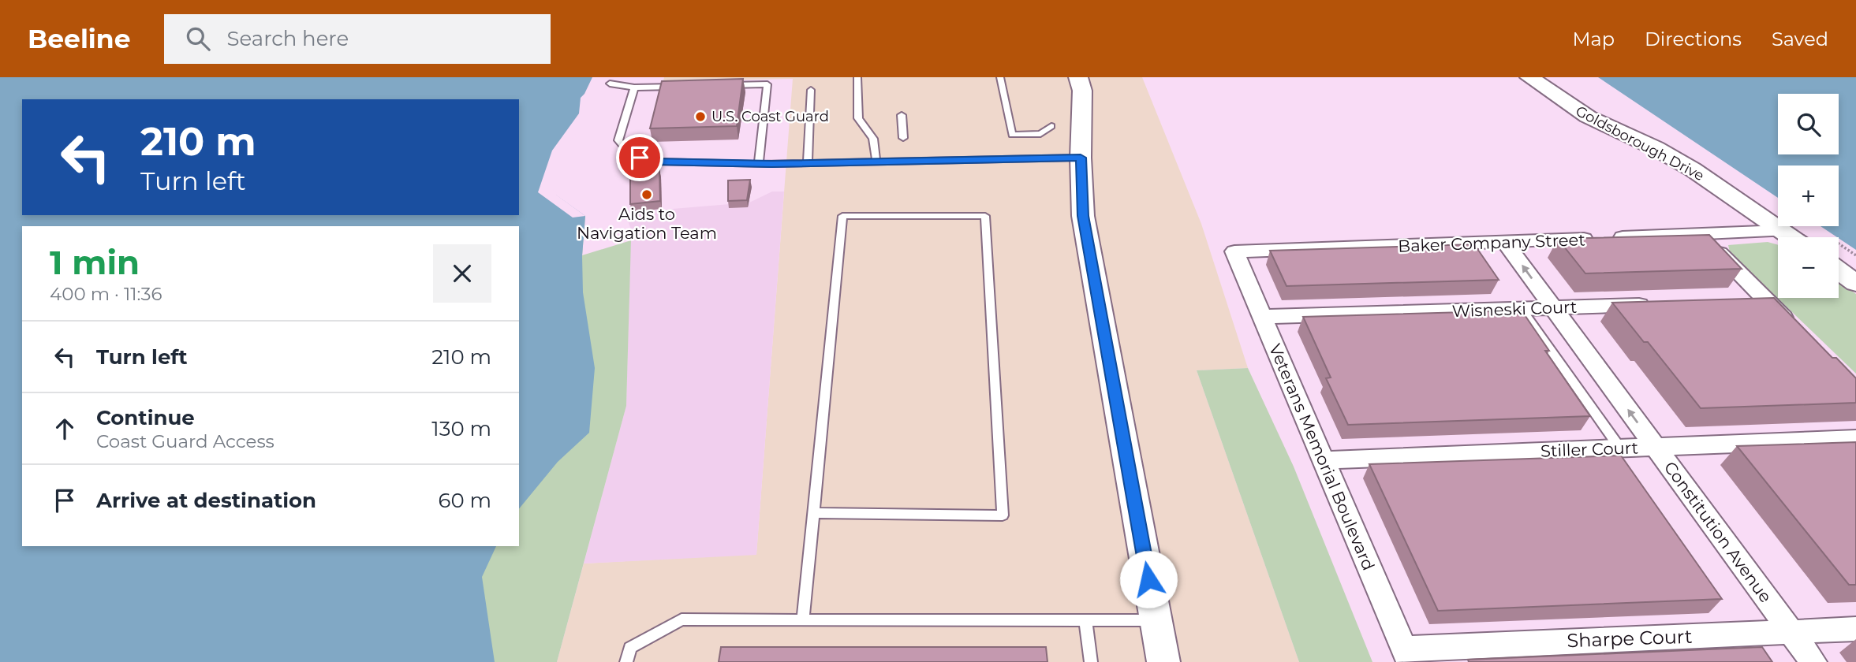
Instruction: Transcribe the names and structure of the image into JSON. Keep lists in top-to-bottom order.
{
  "streets": {
    "street": [
      "Goldsborough Drive",
      "Baker Company Street",
      "Wisneski Court",
      "Stiller Court",
      "Veterans Memorial Boulevard",
      "Constitution Avenue",
      "Sharpe Court"
    ]
  },
  "crossings": [
    ["Goldsborough Drive", "Baker Company Street"],
    ["Baker Company Street", "Veterans Memorial Boulevard"],
    ["Baker Company Street", "Constitution Avenue"],
    ["Wisneski Court", "Veterans Memorial Boulevard"],
    ["Wisneski Court", "Constitution Avenue"],
    ["Stiller Court", "Veterans Memorial Boulevard"],
    ["Stiller Court", "Constitution Avenue"],
    ["Veterans Memorial Boulevard", "Sharpe Court"],
    ["Constitution Avenue", "Sharpe Court"]
  ],
  "places": ["U.S. Coast Guard", "Aids to Navigation Team"],
  "page": {
    "header": "Beeline",
    "search": "Search here",
    "nav": ["Map", "Directions", "Saved"],
    "map_buttons": ["+", "−"],
    "turn": ["210 m", "Turn left"],
    "heading": ["1 min", "400 m · 11:36"],
    "list": [
      {
        "name": "Turn left",
        "value": "210 m"
      },
      {
        "name": "Continue",
        "note": "Coast Guard Access",
        "value": "130 m"
      },
      {
        "name": "Arrive at destination",
        "value": "60 m"
      }
    ]
  }
}
